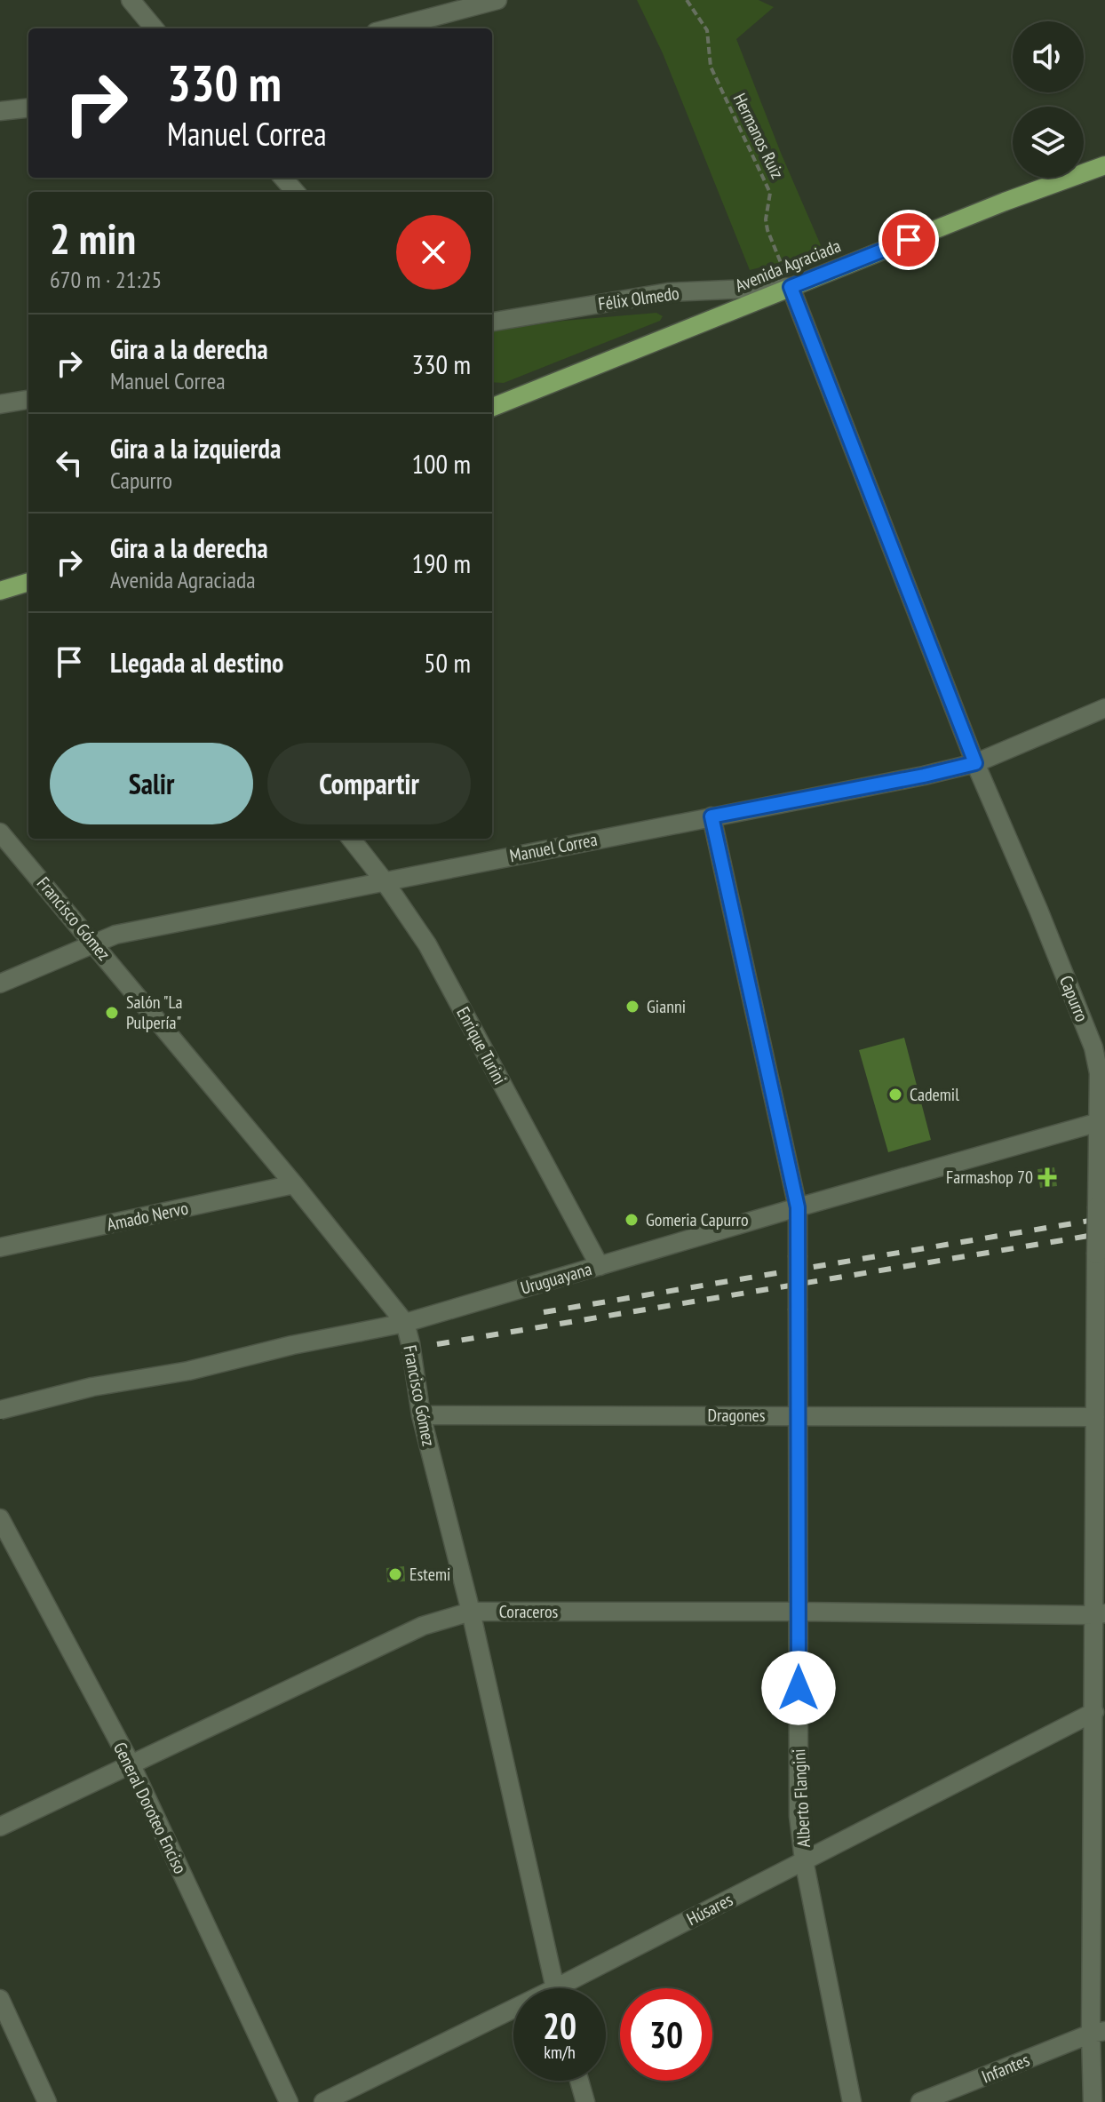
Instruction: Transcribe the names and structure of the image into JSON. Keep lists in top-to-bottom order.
{
  "streets": {
    "main road": ["Avenida Agraciada"],
    "street": [
      "Félix Olmedo",
      "Manuel Correa",
      "Francisco Gómez",
      "Capurro",
      "Enrique Turini",
      "Amado Nervo",
      "Uruguayana",
      "Dragones",
      "Coraceros",
      "Alberto Flangini",
      "General Doroteo Enciso",
      "Húsares",
      "Infantes"
    ],
    "path": ["Hermanos Ruiz"]
  },
  "crossings": [
    ["Hermanos Ruiz", "Avenida Agraciada"],
    ["Hermanos Ruiz", "Félix Olmedo"],
    ["Hermanos Ruiz", "Capurro"],
    ["Avenida Agraciada", "Félix Olmedo"],
    ["Avenida Agraciada", "Capurro"],
    ["Félix Olmedo", "Capurro"],
    ["Manuel Correa", "Francisco Gómez"],
    ["Manuel Correa", "Capurro"],
    ["Manuel Correa", "Enrique Turini"],
    ["Manuel Correa", "Alberto Flangini"],
    ["Francisco Gómez", "Amado Nervo"],
    ["Francisco Gómez", "Uruguayana"],
    ["Francisco Gómez", "Dragones"],
    ["Francisco Gómez", "Coraceros"],
    ["Capurro", "Uruguayana"],
    ["Capurro", "Dragones"],
    ["Capurro", "Coraceros"],
    ["Capurro", "Húsares"],
    ["Capurro", "Infantes"],
    ["Enrique Turini", "Uruguayana"],
    ["Uruguayana", "Alberto Flangini"],
    ["Dragones", "Alberto Flangini"],
    ["Coraceros", "Alberto Flangini"],
    ["Coraceros", "General Doroteo Enciso"],
    ["Alberto Flangini", "Húsares"]
  ],
  "places": {
    "other": [
      "Gianni",
      "Salón \"La Pulpería\"",
      "Cademil",
      "Gomeria Capurro",
      "Estemi"
    ],
    "health": ["Farmashop 70"]
  },
  "page": {
    "turn": ["330 m", "Manuel Correa"],
    "heading": ["2 min", "670 m · 21:25"],
    "list": [
      {
        "name": "Gira a la derecha",
        "note": "Manuel Correa",
        "value": "330 m"
      },
      {
        "name": "Gira a la izquierda",
        "note": "Capurro",
        "value": "100 m"
      },
      {
        "name": "Gira a la derecha",
        "note": "Avenida Agraciada",
        "value": "190 m"
      },
      {
        "name": "Llegada al destino",
        "value": "50 m"
      }
    ],
    "buttons": ["Salir", "Compartir"],
    "speed": "20 km/h",
    "limit": "30"
  }
}
